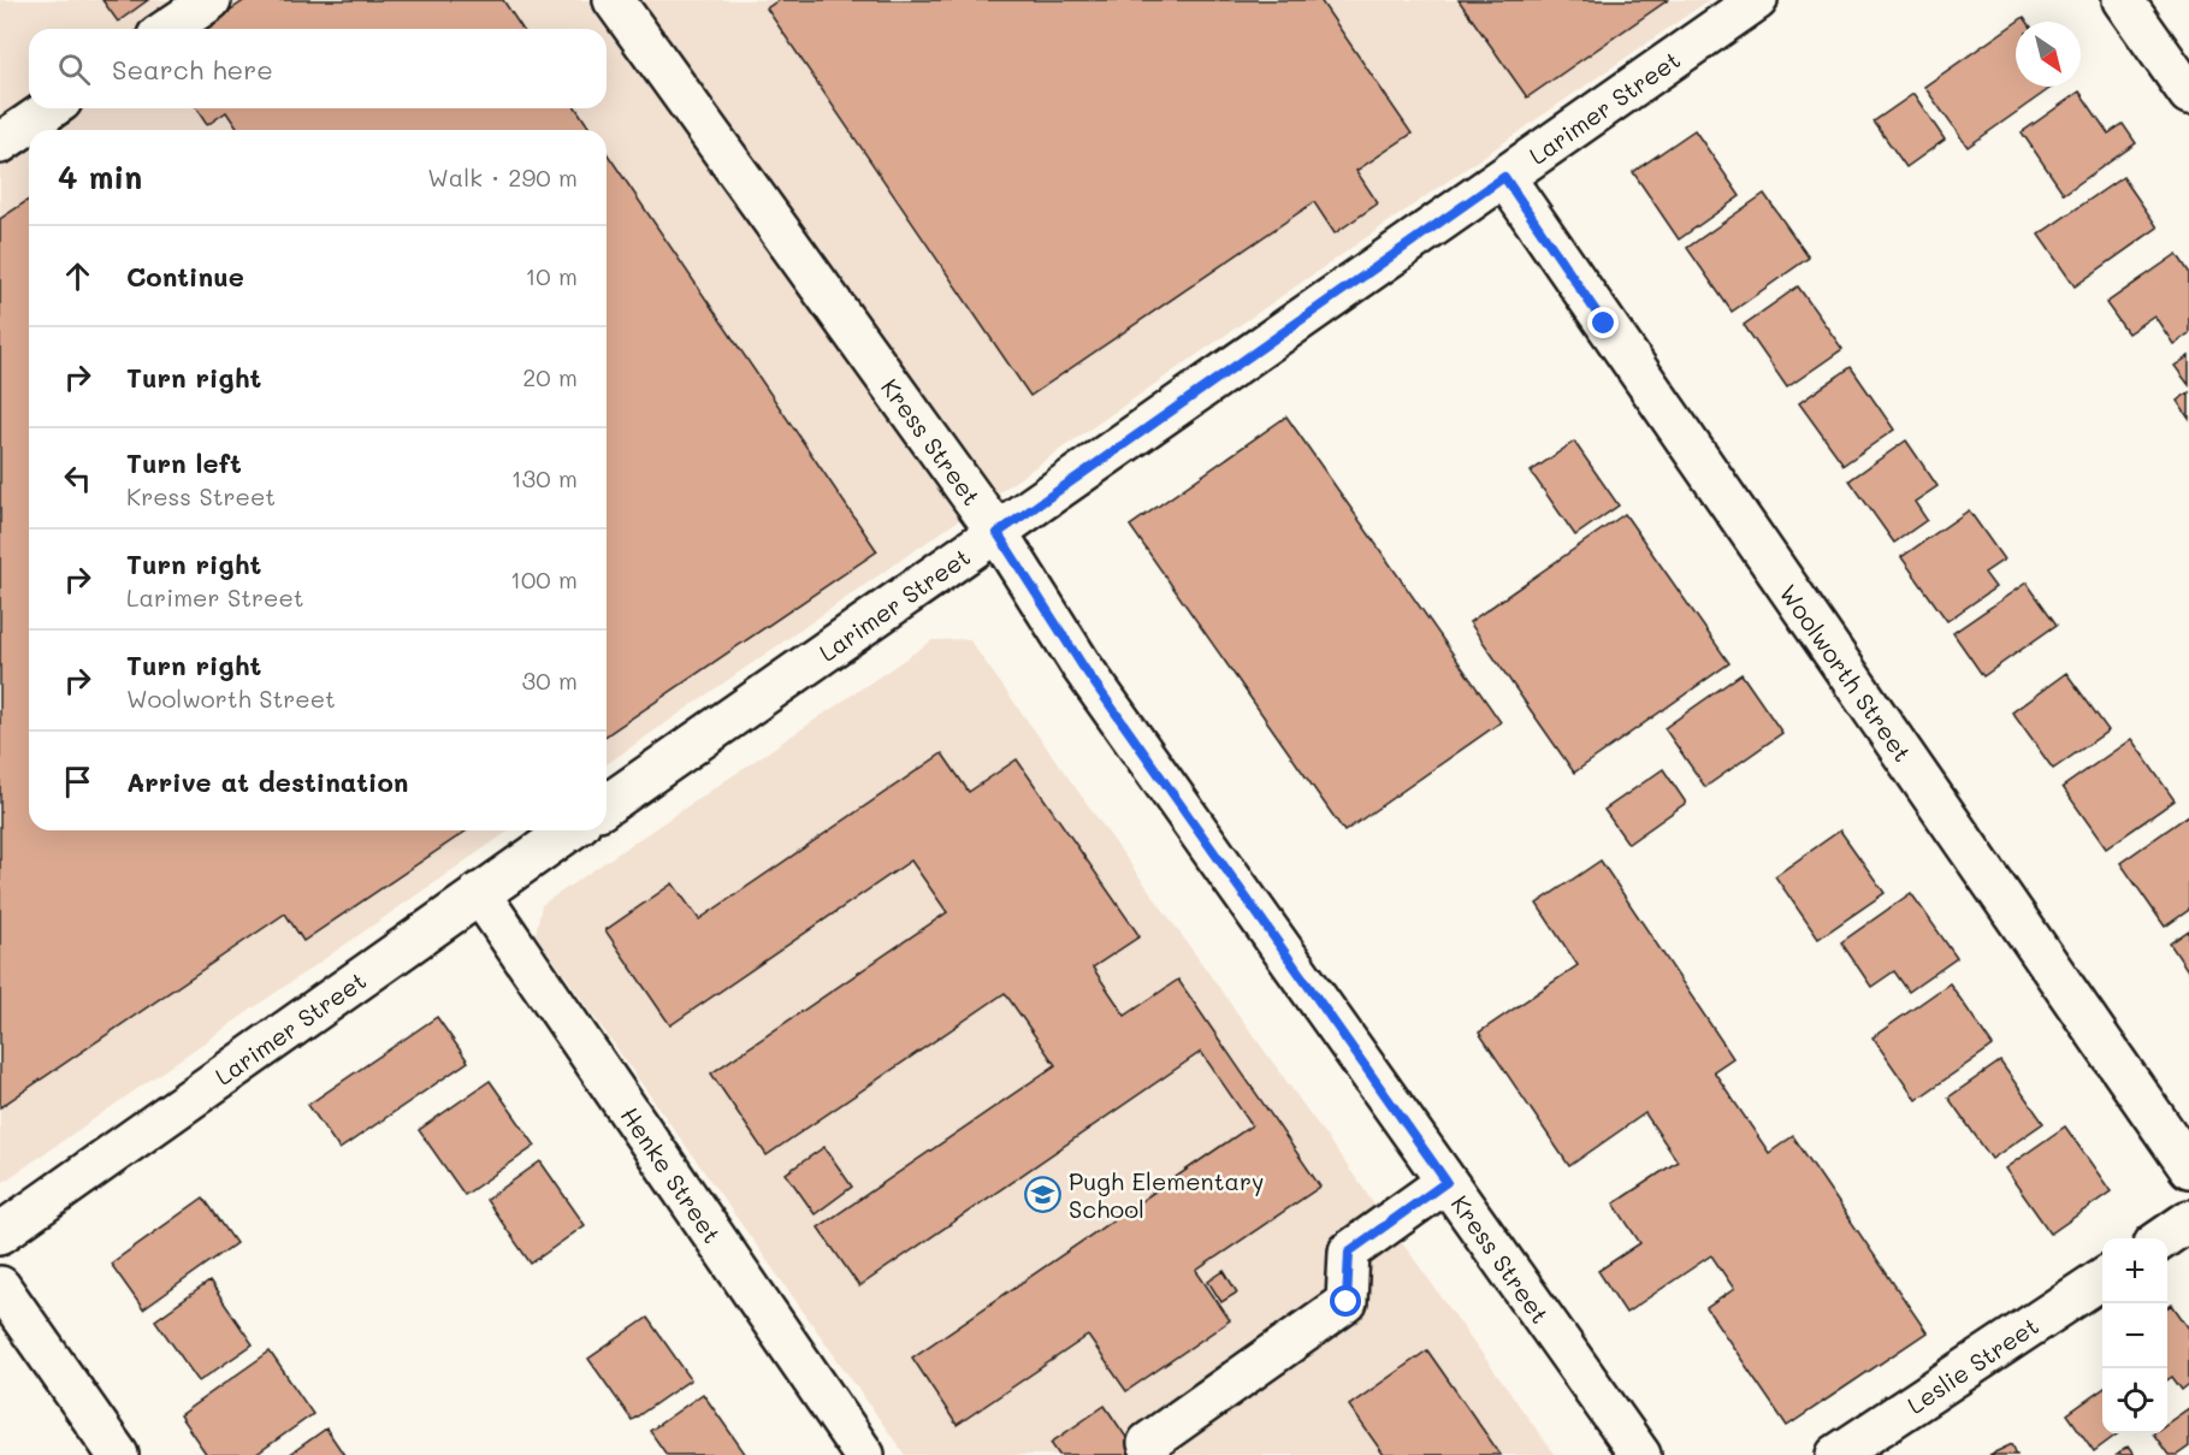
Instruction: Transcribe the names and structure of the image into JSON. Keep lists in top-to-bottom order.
{
  "streets": {
    "street": [
      "Larimer Street",
      "Kress Street",
      "Woolworth Street",
      "Henke Street",
      "Leslie Street"
    ]
  },
  "crossings": [
    ["Larimer Street", "Kress Street"],
    ["Larimer Street", "Woolworth Street"],
    ["Larimer Street", "Henke Street"]
  ],
  "places": {
    "school or university": ["Pugh Elementary School"]
  },
  "north": "bottom right",
  "page": {
    "search": "Search here",
    "heading": ["4 min", "Walk · 290 m"],
    "list": [
      ["Continue", "10 m"],
      ["Turn right", "20 m"],
      ["Turn left", "Kress Street", "130 m"],
      ["Turn right", "Larimer Street", "100 m"],
      ["Turn right", "Woolworth Street", "30 m"],
      "Arrive at destination"
    ],
    "map_buttons": ["+", "−"]
  }
}
